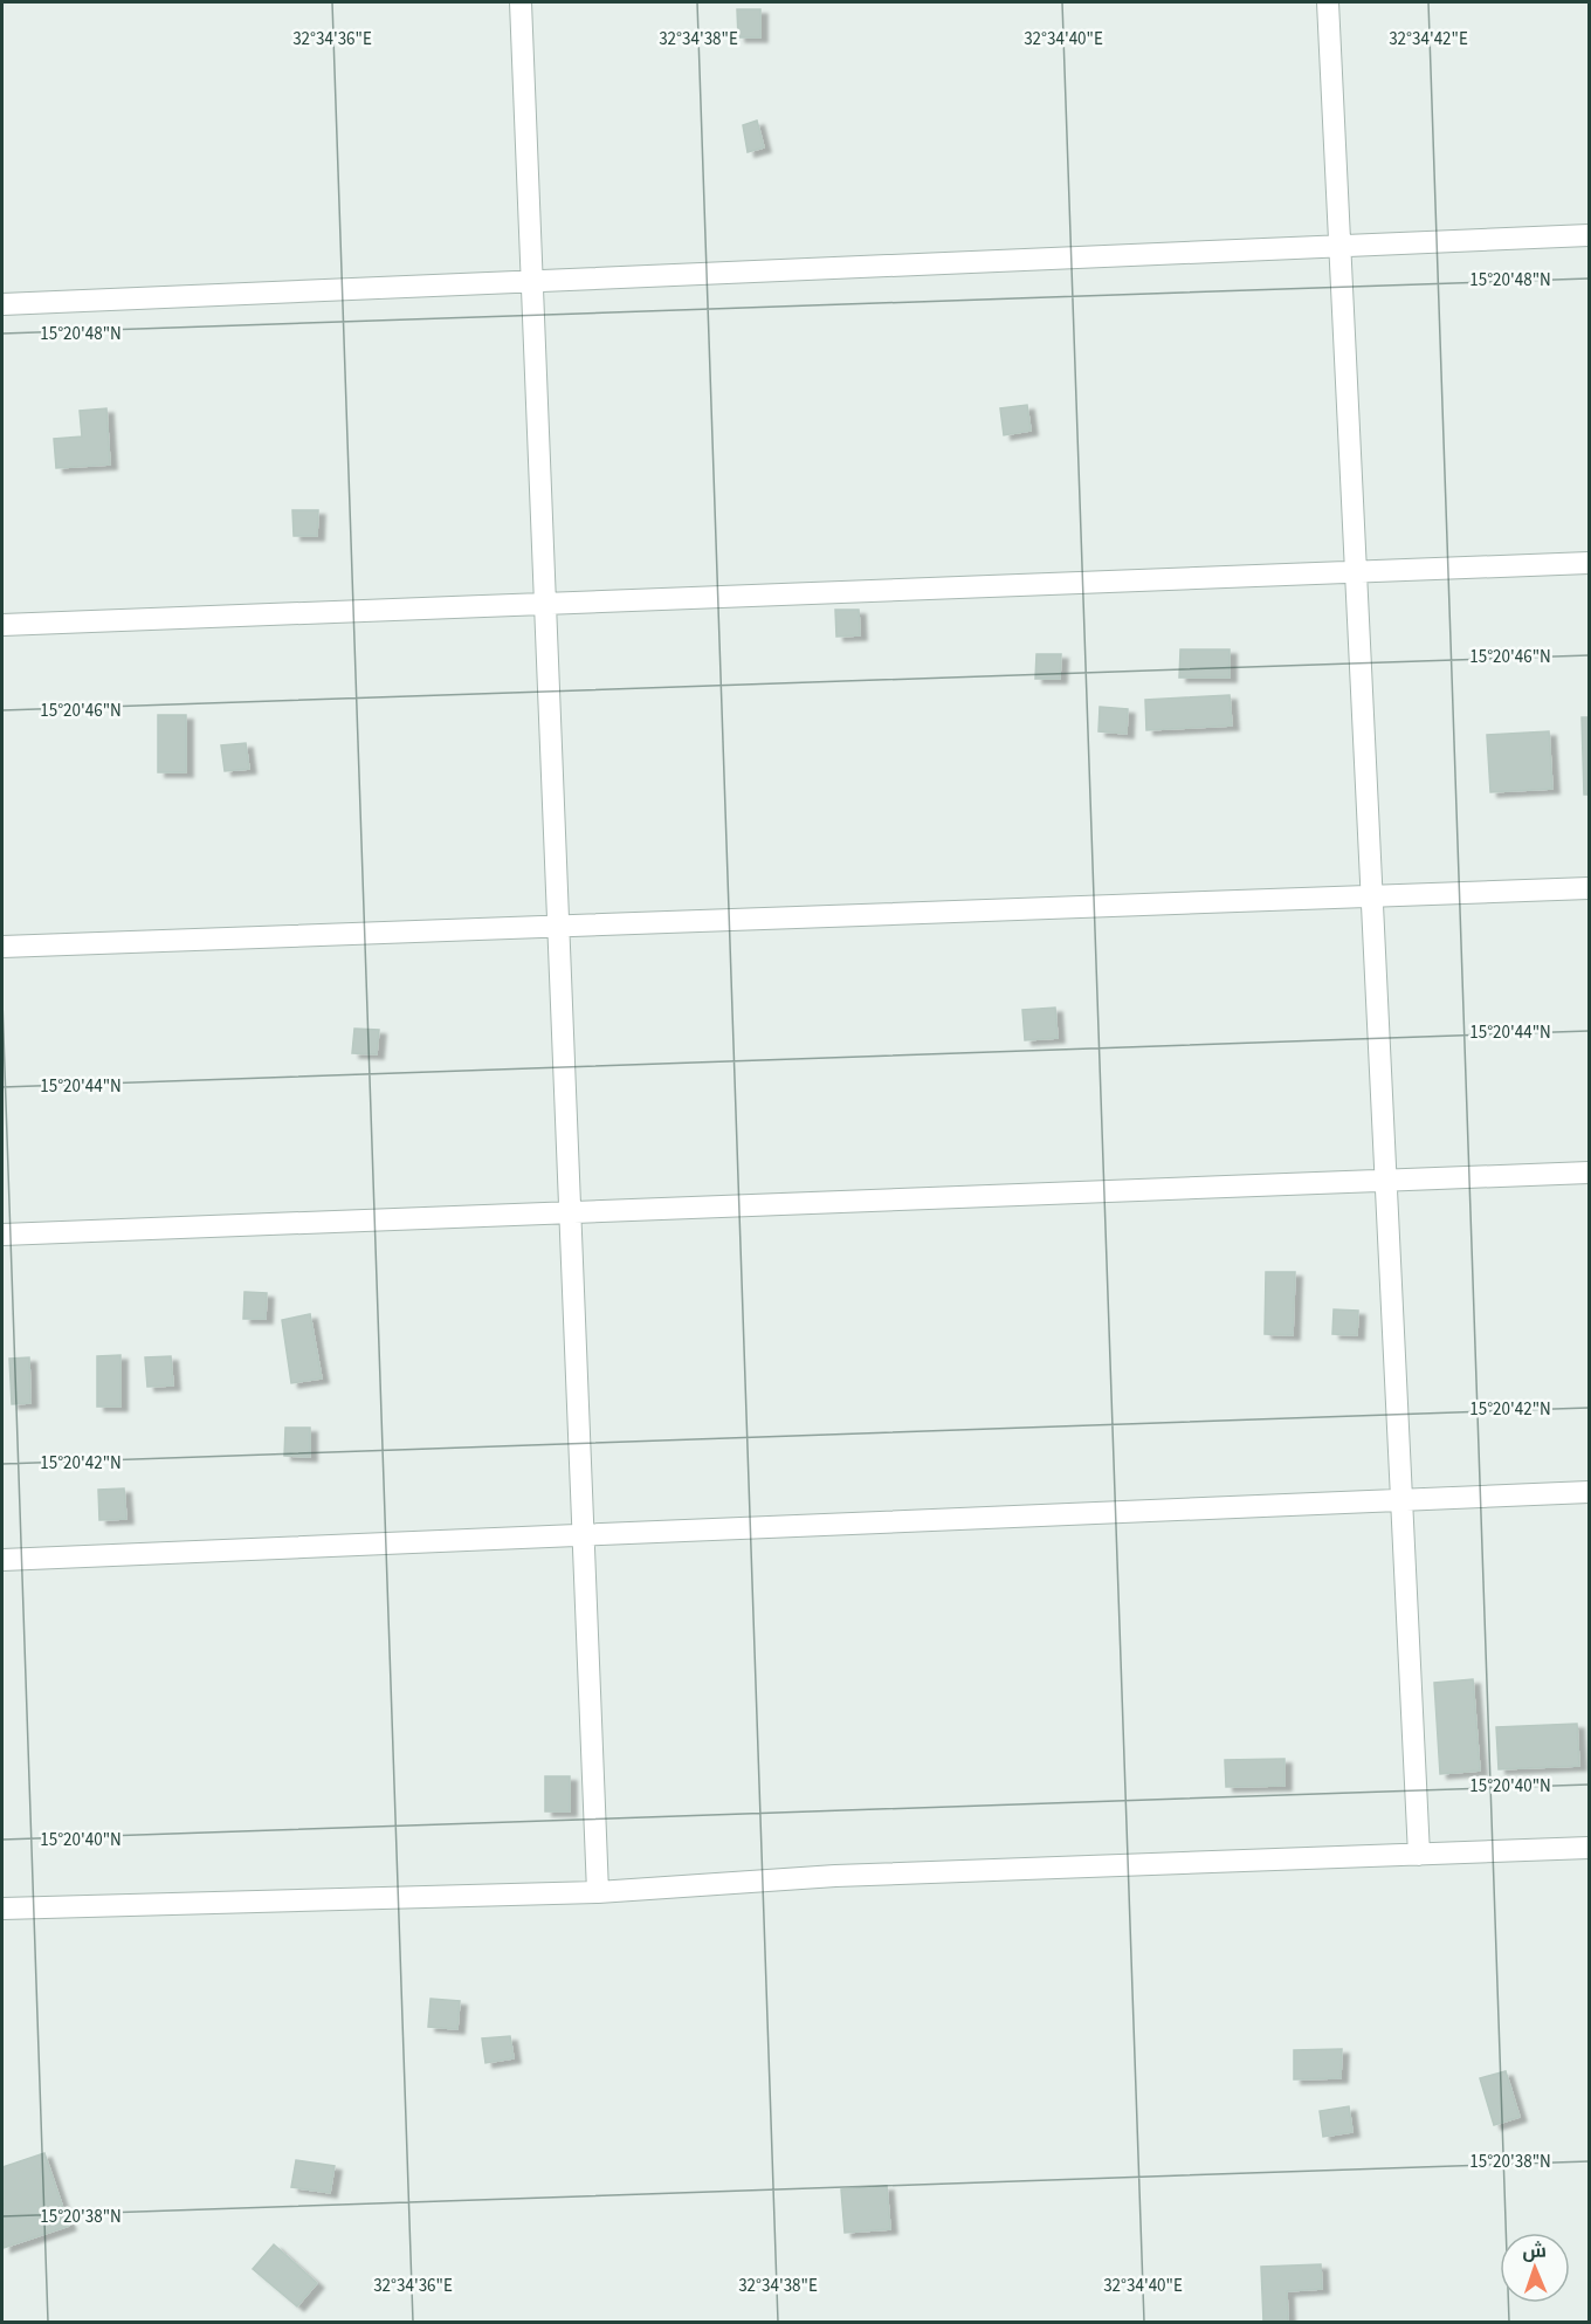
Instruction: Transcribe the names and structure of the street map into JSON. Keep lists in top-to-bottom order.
{
  "north": "top",
  "coordinates": [
    "32°34'36\"E",
    "32°34'38\"E",
    "32°34'40\"E",
    "32°34'42\"E",
    "15°20'48\"N",
    "15°20'46\"N",
    "15°20'44\"N",
    "15°20'42\"N",
    "15°20'40\"N",
    "15°20'38\"N"
  ]
}
